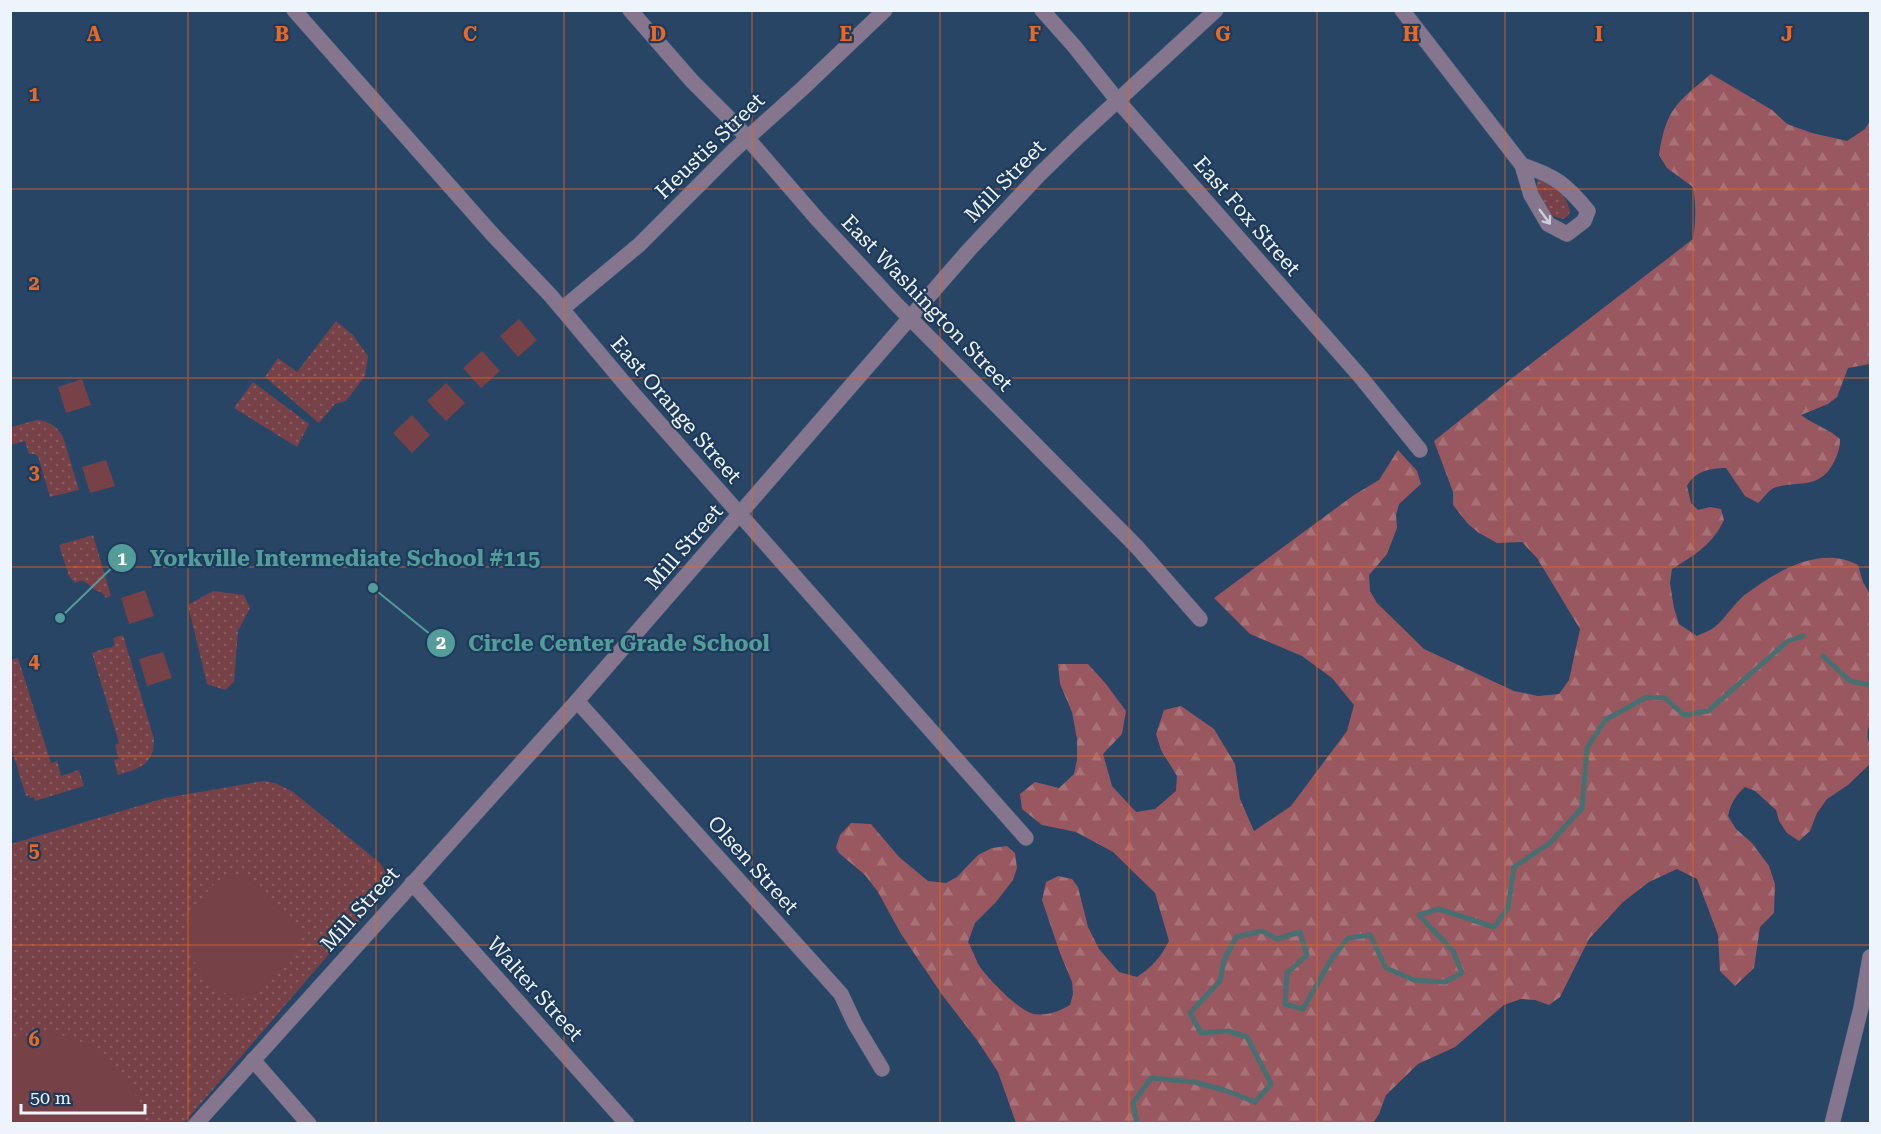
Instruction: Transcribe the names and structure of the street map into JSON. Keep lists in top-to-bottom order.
{
  "streets": {
    "street": [
      "Heustis Street",
      "Mill Street",
      "East Fox Street",
      "East Washington Street",
      "East Orange Street",
      "Olsen Street",
      "Walter Street"
    ]
  },
  "crossings": [
    ["Heustis Street", "East Washington Street"],
    ["Heustis Street", "East Orange Street"],
    ["Mill Street", "East Fox Street"],
    ["Mill Street", "East Washington Street"],
    ["Mill Street", "East Orange Street"],
    ["Mill Street", "Olsen Street"],
    ["Mill Street", "Walter Street"]
  ],
  "places": ["Circle Center Grade School", "Yorkville Intermediate School #115"],
  "scale_bar": "50 m",
  "grid": {
    "columns": [
      "A",
      "B",
      "C",
      "D",
      "E",
      "F",
      "G",
      "H",
      "I",
      "J"
    ],
    "rows": [
      "1",
      "2",
      "3",
      "4",
      "5",
      "6"
    ]
  }
}
